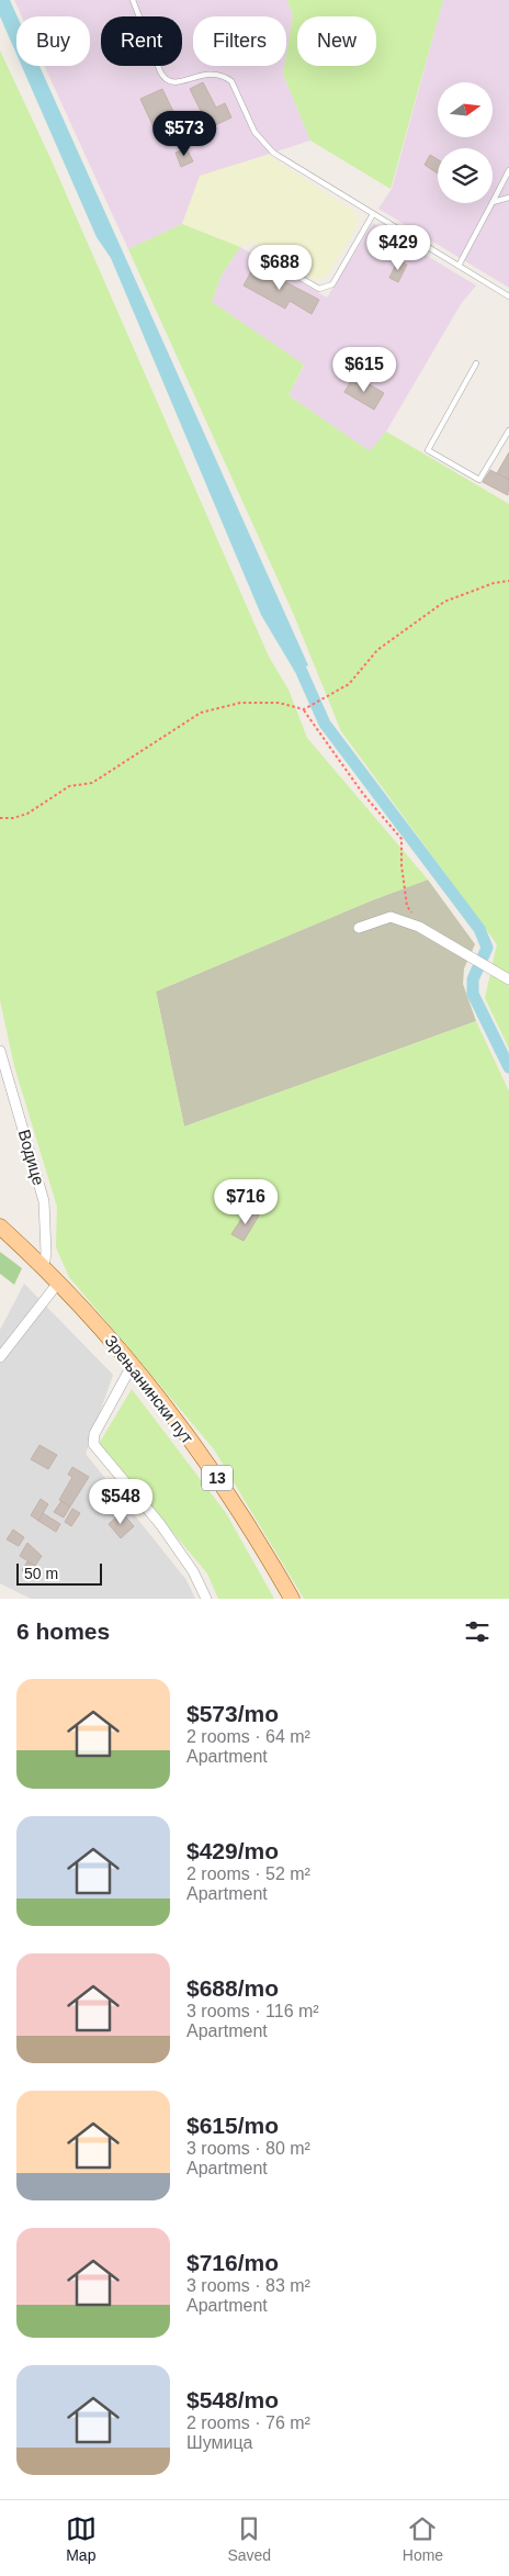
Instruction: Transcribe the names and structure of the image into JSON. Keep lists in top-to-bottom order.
{
  "streets": {
    "main road": ["Зрењанински пут", "13"],
    "street": ["Водице"]
  },
  "crossings": [
    ["Водице", "Зрењанински пут"]
  ],
  "scale_bar": "50 m",
  "north": "right",
  "page": {
    "chip": [
      "Buy",
      "Rent",
      "Filters",
      "New"
    ],
    "price": [
      "$573",
      "$429",
      "$688",
      "$615",
      "$716",
      "$548"
    ],
    "scale": "50 m",
    "heading": "6 homes",
    "list": [
      {
        "name": "$573/mo",
        "note": "2 rooms · 64 m² · Apartment"
      },
      {
        "name": "$429/mo",
        "note": "2 rooms · 52 m² · Apartment"
      },
      {
        "name": "$688/mo",
        "note": "3 rooms · 116 m² · Apartment"
      },
      {
        "name": "$615/mo",
        "note": "3 rooms · 80 m² · Apartment"
      },
      {
        "name": "$716/mo",
        "note": "3 rooms · 83 m² · Apartment"
      },
      {
        "name": "$548/mo",
        "note": "2 rooms · 76 m² · Шумица"
      }
    ],
    "tabs": ["Map", "Saved", "Home"]
  }
}
